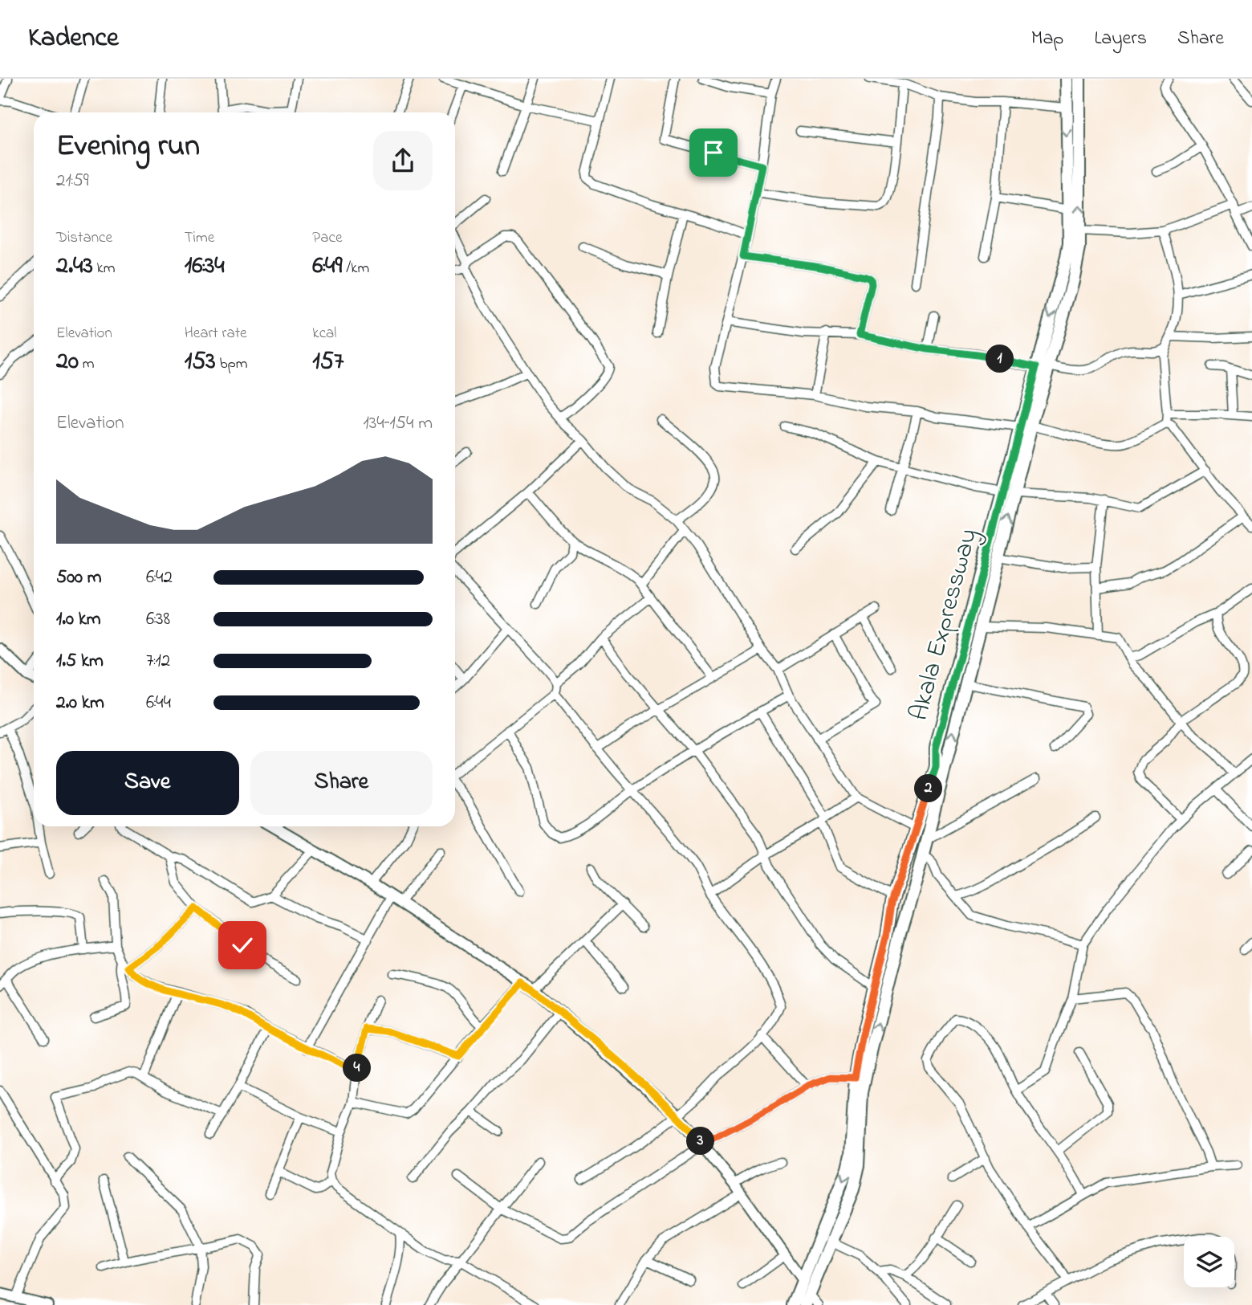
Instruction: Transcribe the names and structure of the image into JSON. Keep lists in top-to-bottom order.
{
  "streets": {
    "main road": ["Akala Expressway"]
  },
  "page": {
    "header": "Kadence",
    "nav": ["Map", "Layers", "Share"],
    "heading": ["Evening run", "21:59"],
    "stats": [
      ["Distance", "2.43 km"],
      ["Time", "16:34"],
      ["Pace", "6:49 /km"],
      ["Elevation", "20 m"],
      ["Heart rate", "153 bpm"],
      ["kcal", "157"]
    ],
    "pins": [
      "1",
      "2",
      "4",
      "3"
    ],
    "chart": ["Elevation", "134–154 m"],
    "list": [
      {
        "name": "500 m",
        "note": "6:42"
      },
      {
        "name": "1.0 km",
        "note": "6:38"
      },
      {
        "name": "1.5 km",
        "note": "7:12"
      },
      {
        "name": "2.0 km",
        "note": "6:44"
      }
    ],
    "buttons": ["Save", "Share"]
  }
}
